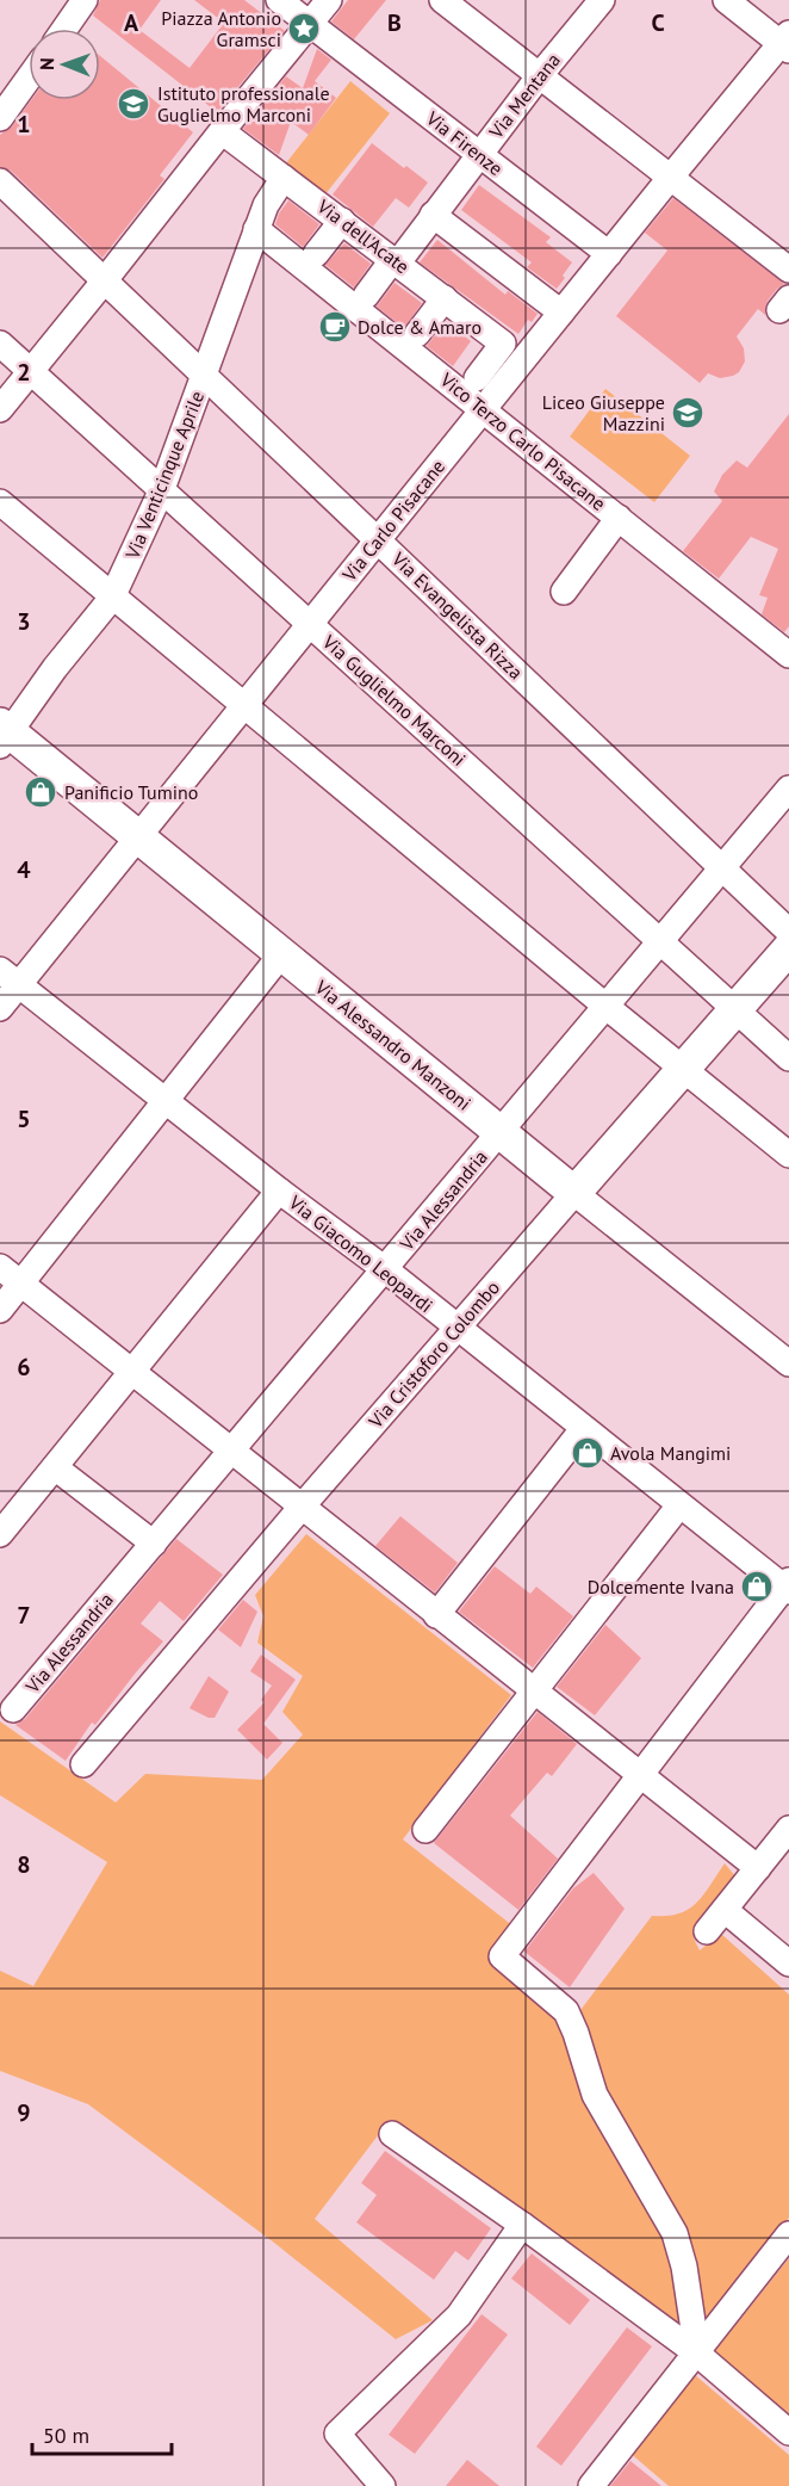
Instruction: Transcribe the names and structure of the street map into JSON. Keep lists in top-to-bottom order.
{
  "streets": {
    "main road": ["Via Alessandro Manzoni", "Via Cristoforo Colombo"],
    "street": [
      "Via Mentana",
      "Via Firenze",
      "Via dell'Acate",
      "Vico Terzo Carlo Pisacane",
      "Via Venticinque Aprile",
      "Via Carlo Pisacane",
      "Via Evangelista Rizza",
      "Via Guglielmo Marconi",
      "Via Alessandria",
      "Via Giacomo Leopardi"
    ]
  },
  "crossings": [
    ["Via Mentana", "Via Firenze"],
    ["Via Mentana", "Via dell'Acate"],
    ["Via Firenze", "Via Carlo Pisacane"],
    ["Via dell'Acate", "Via Venticinque Aprile"],
    ["Vico Terzo Carlo Pisacane", "Via Venticinque Aprile"],
    ["Vico Terzo Carlo Pisacane", "Via Carlo Pisacane"],
    ["Via Venticinque Aprile", "Via Evangelista Rizza"],
    ["Via Venticinque Aprile", "Via Guglielmo Marconi"],
    ["Via Venticinque Aprile", "Via Alessandro Manzoni"],
    ["Via Carlo Pisacane", "Via Evangelista Rizza"],
    ["Via Carlo Pisacane", "Via Guglielmo Marconi"],
    ["Via Carlo Pisacane", "Via Alessandro Manzoni"],
    ["Via Carlo Pisacane", "Via Giacomo Leopardi"],
    ["Via Evangelista Rizza", "Via Alessandria"],
    ["Via Guglielmo Marconi", "Via Alessandria"],
    ["Via Guglielmo Marconi", "Via Cristoforo Colombo"],
    ["Via Alessandro Manzoni", "Via Alessandria"],
    ["Via Alessandro Manzoni", "Via Cristoforo Colombo"],
    ["Via Alessandria", "Via Giacomo Leopardi"],
    ["Via Giacomo Leopardi", "Via Cristoforo Colombo"]
  ],
  "places": {
    "place": ["Piazza Antonio Gramsci"],
    "school or university": ["Istituto professionale Guglielmo Marconi", "Liceo Giuseppe Mazzini"],
    "cafe": ["Dolce & Amaro"],
    "shop": ["Panificio Tumino", "Avola Mangimi", "Dolcemente Ivana"]
  },
  "scale_bar": "50 m",
  "north": "left",
  "grid": {
    "columns": ["A", "B", "C"],
    "rows": [
      "1",
      "2",
      "3",
      "4",
      "5",
      "6",
      "7",
      "8",
      "9"
    ]
  }
}
